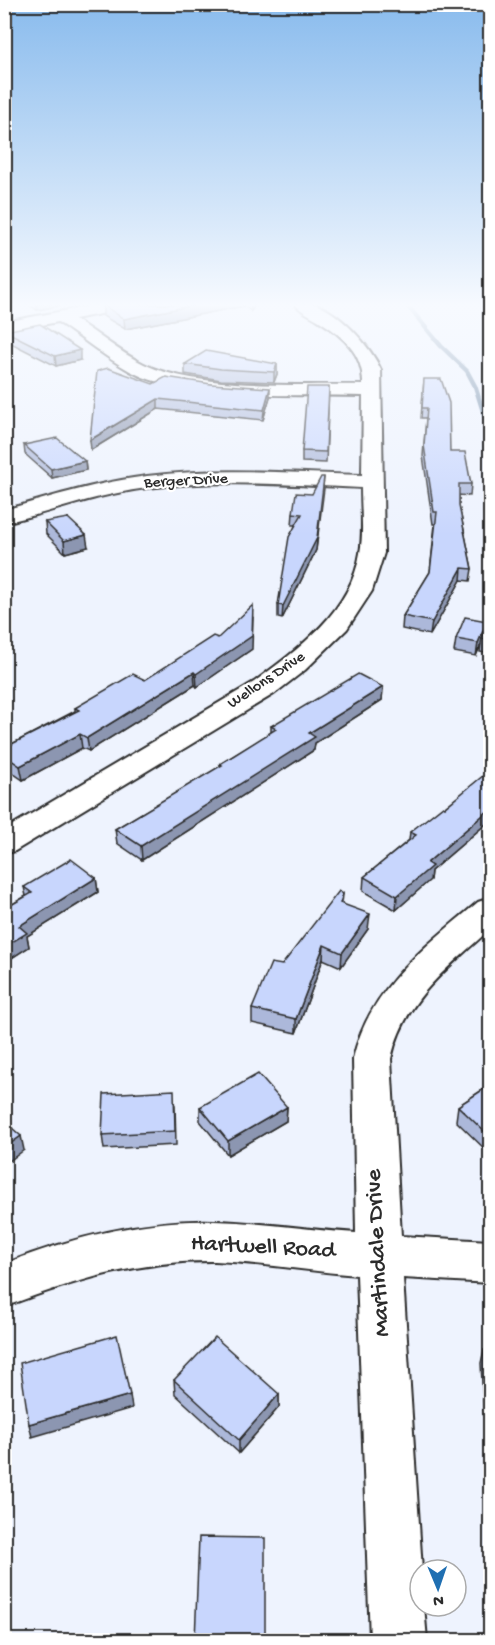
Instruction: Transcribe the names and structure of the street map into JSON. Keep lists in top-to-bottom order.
{
  "streets": {
    "street": [
      "Berger Drive",
      "Wellons Drive",
      "Hartwell Road",
      "Martindale Drive"
    ]
  },
  "crossings": [
    ["Berger Drive", "Wellons Drive"],
    ["Hartwell Road", "Martindale Drive"]
  ],
  "north": "bottom"
}
